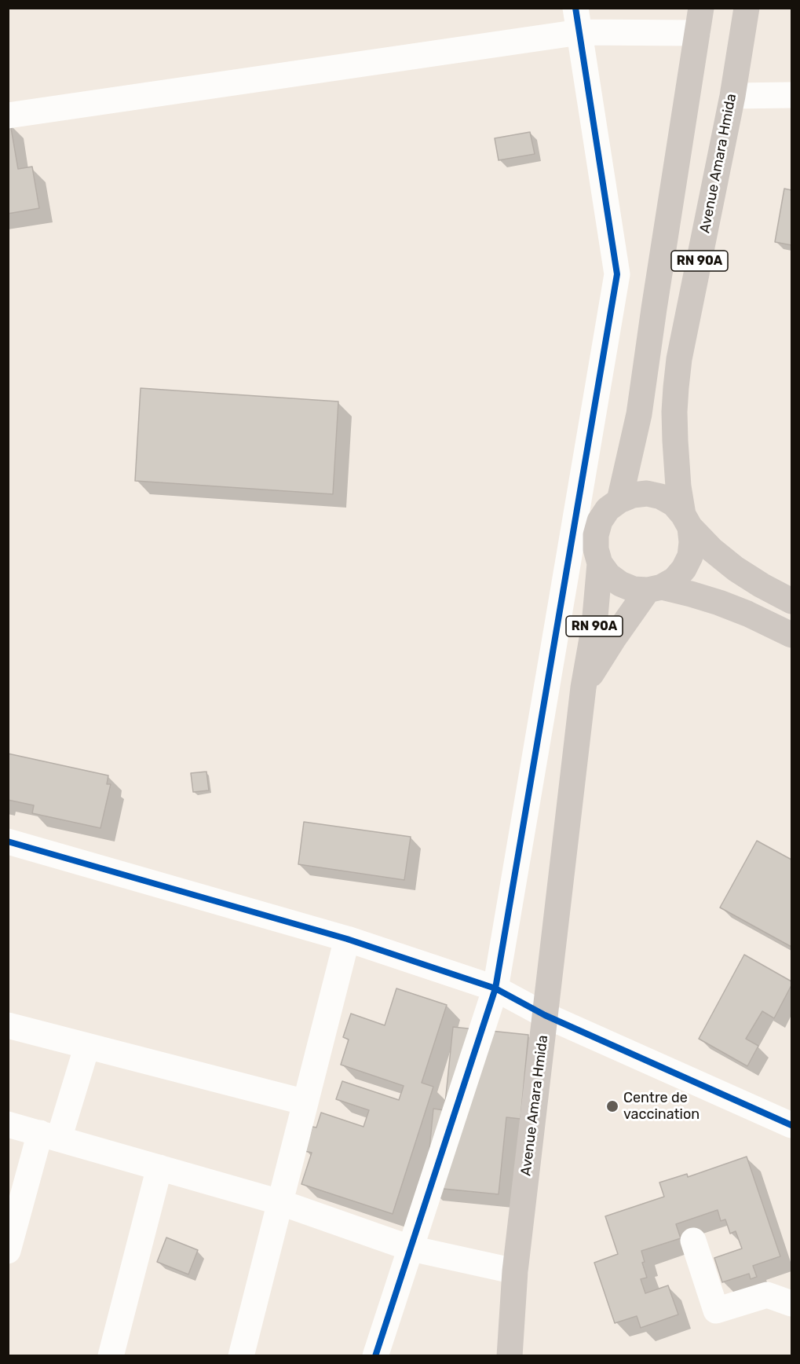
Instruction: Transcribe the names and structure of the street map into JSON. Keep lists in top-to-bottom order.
{
  "streets": {
    "main road": ["Avenue Amara Hmida", "RN 90A"]
  },
  "crossings": [
    ["Avenue Amara Hmida", "RN 90A"]
  ],
  "places": ["Centre de vaccination"]
}
